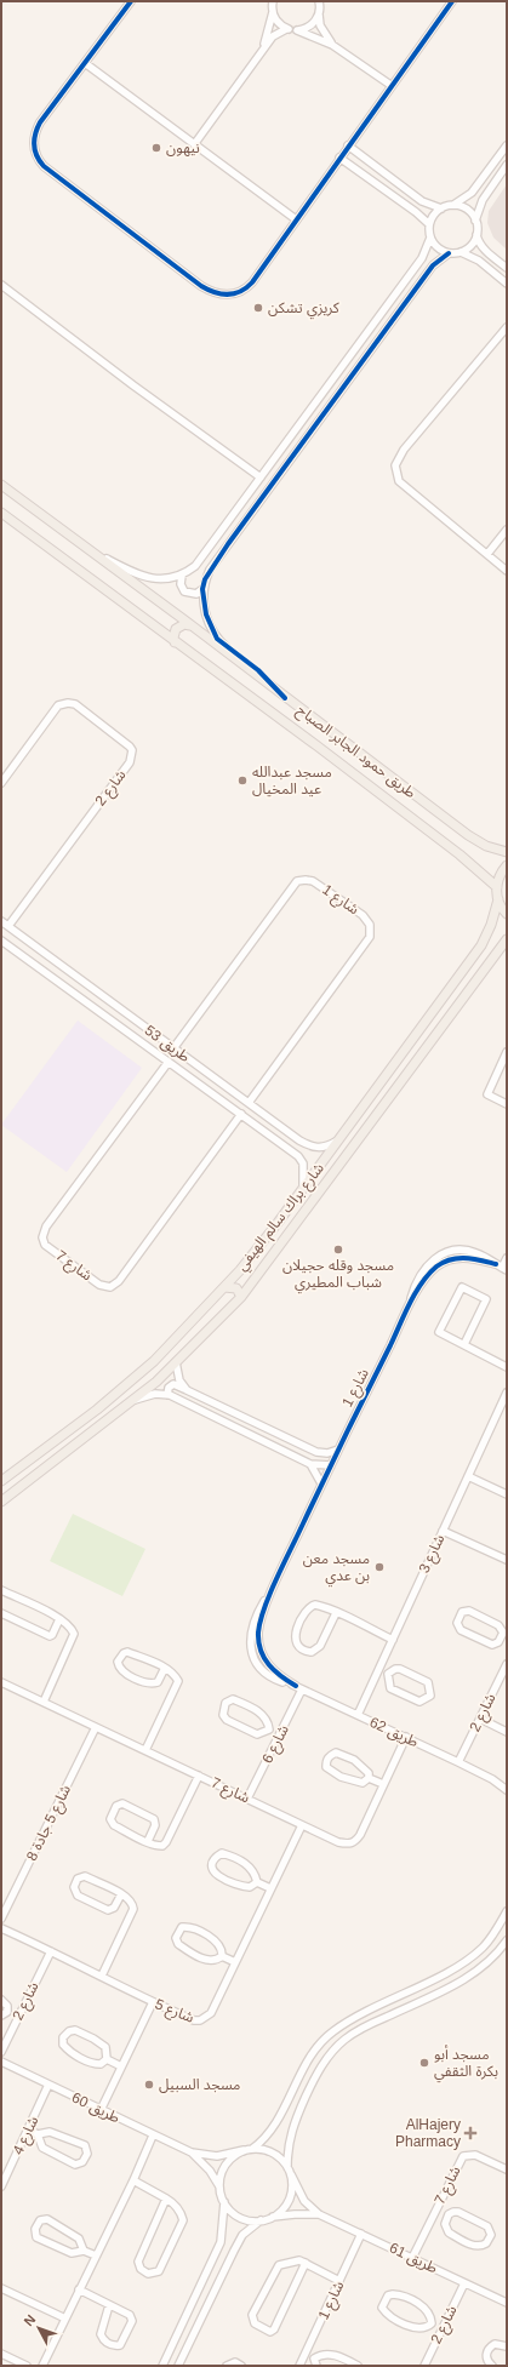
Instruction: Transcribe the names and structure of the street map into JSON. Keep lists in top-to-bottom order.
{
  "streets": {
    "main road": ["طريق حمود الجابر الصباح", "شارع براك سالم الهيفي"],
    "street": [
      "شارع 2",
      "شارع 1",
      "طريق 53",
      "شارع 7",
      "شارع 3",
      "طريق 62",
      "شارع 6",
      "شارع 5 جادة 8",
      "شارع 5",
      "طريق 60",
      "شارع 4",
      "طريق 61"
    ]
  },
  "crossings": [
    ["شارع 2", "طريق 53"],
    ["شارع 2", "طريق 62"],
    ["شارع 2", "شارع 5"],
    ["شارع 2", "طريق 61"],
    ["شارع 1", "طريق 53"],
    ["شارع 1", "طريق 62"],
    ["شارع 1", "طريق 61"],
    ["طريق 53", "شارع براك سالم الهيفي"],
    ["طريق 53", "شارع 7"],
    ["شارع 7", "طريق 62"],
    ["شارع 7", "شارع 6"],
    ["شارع 7", "شارع 5 جادة 8"],
    ["شارع 7", "شارع 5"],
    ["شارع 7", "طريق 61"],
    ["شارع 3", "طريق 62"],
    ["طريق 62", "شارع 6"],
    ["طريق 60", "شارع 4"],
    ["طريق 60", "طريق 61"]
  ],
  "places": {
    "other": [
      "نيهون",
      "كريزي تشكن",
      "مسجد عبدالله عيد المخيال",
      "مسجد وقله حجيلان شباب المطيري",
      "مسجد معن بن عدي",
      "مسجد أبو بكرة الثقفي",
      "مسجد السبيل"
    ],
    "health": ["AlHajery Pharmacy"]
  },
  "north": "top left"
}
